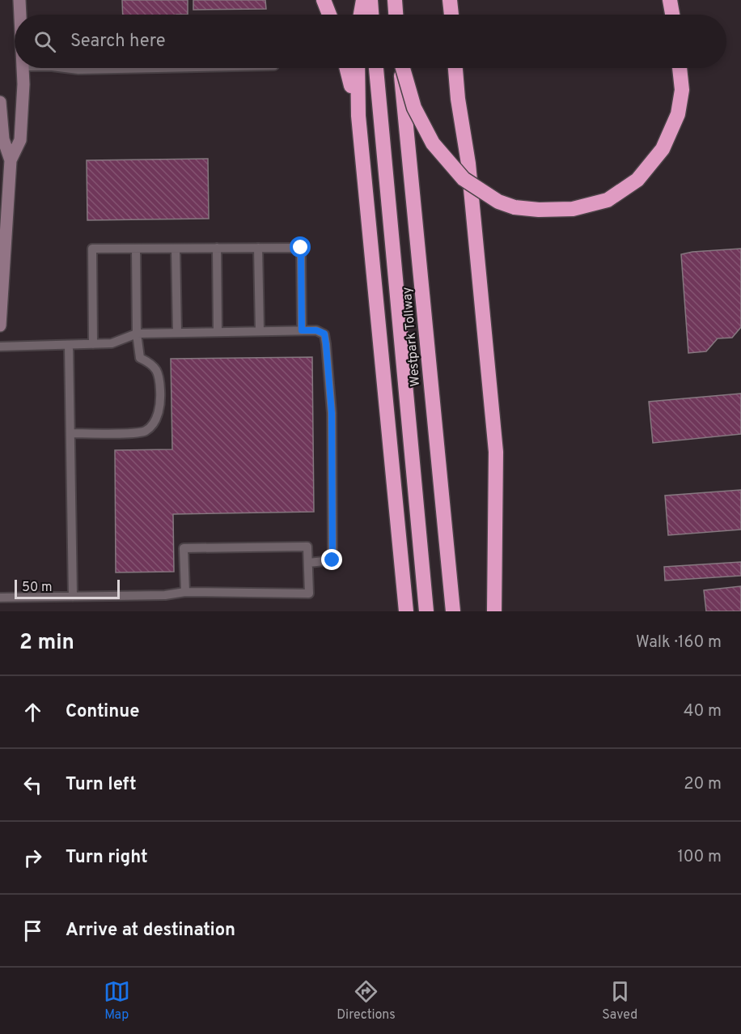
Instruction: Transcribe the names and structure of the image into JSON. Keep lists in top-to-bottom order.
{
  "streets": {
    "highway": ["Westpark Tollway"]
  },
  "scale_bar": "50 m",
  "page": {
    "search": "Search here",
    "scale": "50 m",
    "heading": ["2 min", "Walk · 160 m"],
    "list": [
      ["Continue", "40 m"],
      ["Turn left", "20 m"],
      ["Turn right", "100 m"],
      "Arrive at destination"
    ],
    "nav": ["Map", "Directions", "Saved"]
  }
}
